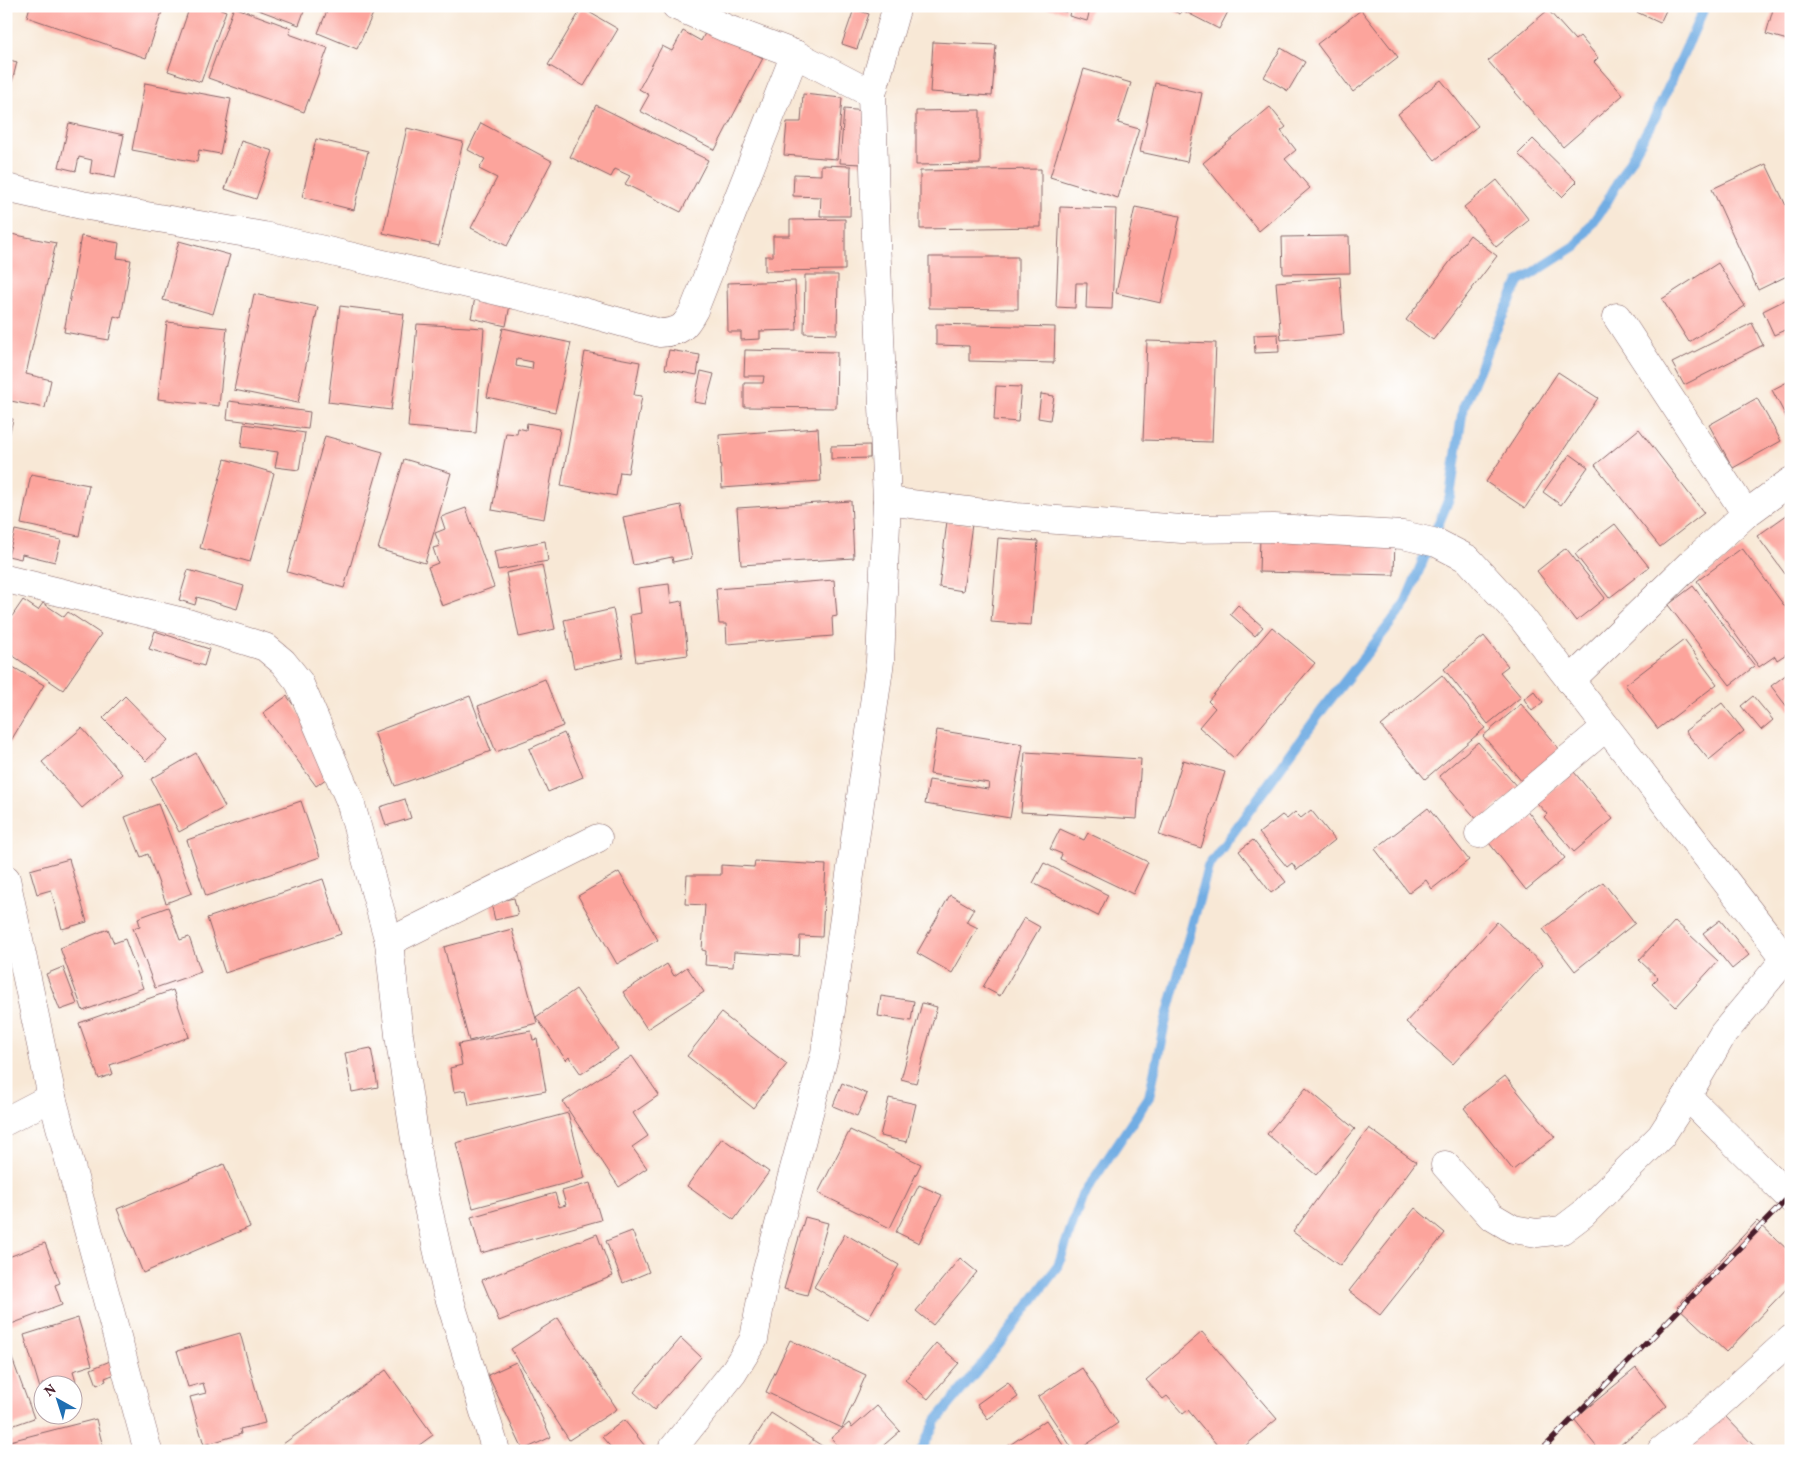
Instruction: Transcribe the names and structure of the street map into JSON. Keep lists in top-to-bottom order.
{
  "north": "top left"
}
